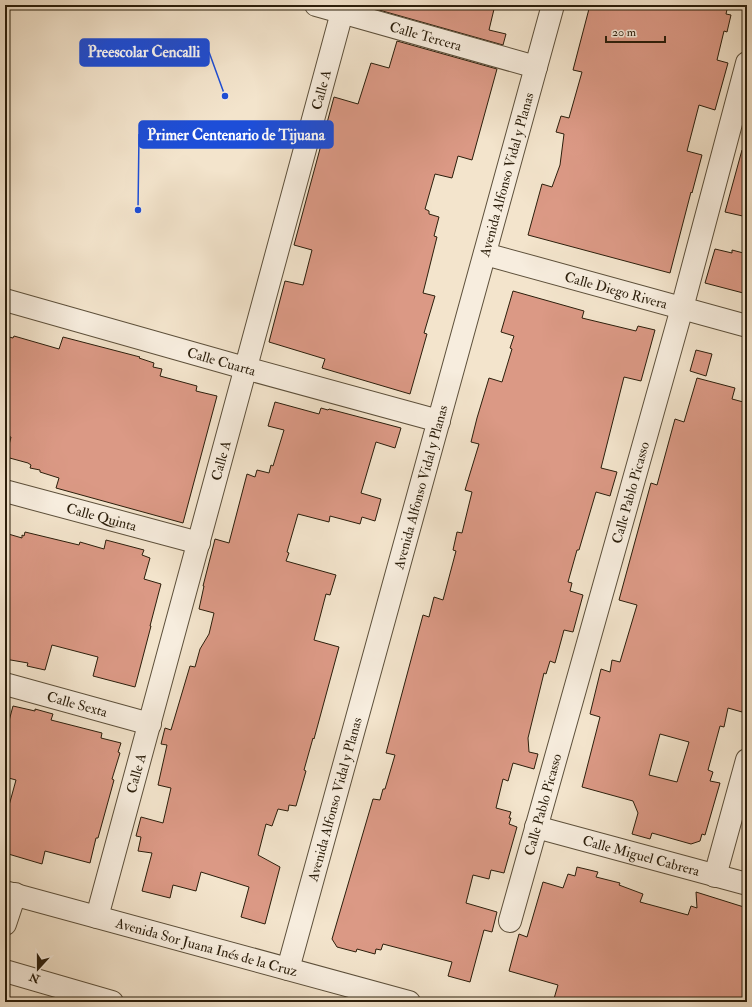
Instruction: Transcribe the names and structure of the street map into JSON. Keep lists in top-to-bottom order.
{
  "streets": {
    "street": [
      "Calle Tercera",
      "Calle A",
      "Avenida Alfonso Vidal y Planas",
      "Calle Diego Rivera",
      "Calle Cuarta",
      "Calle Pablo Picasso",
      "Calle Quinta",
      "Calle Sexta",
      "Calle Miguel Cabrera",
      "Avenida Sor Juana Inés de la Cruz"
    ]
  },
  "crossings": [
    ["Calle Tercera", "Calle A"],
    ["Calle Tercera", "Avenida Alfonso Vidal y Planas"],
    ["Calle A", "Calle Cuarta"],
    ["Calle A", "Calle Quinta"],
    ["Calle A", "Calle Sexta"],
    ["Calle A", "Avenida Sor Juana Inés de la Cruz"],
    ["Avenida Alfonso Vidal y Planas", "Calle Diego Rivera"],
    ["Avenida Alfonso Vidal y Planas", "Calle Cuarta"],
    ["Avenida Alfonso Vidal y Planas", "Avenida Sor Juana Inés de la Cruz"],
    ["Calle Diego Rivera", "Calle Pablo Picasso"],
    ["Calle Pablo Picasso", "Calle Miguel Cabrera"]
  ],
  "places": ["Preescolar Cencalli", "Primer Centenario de Tijuana"],
  "scale_bar": "20 m",
  "north": "bottom"
}
